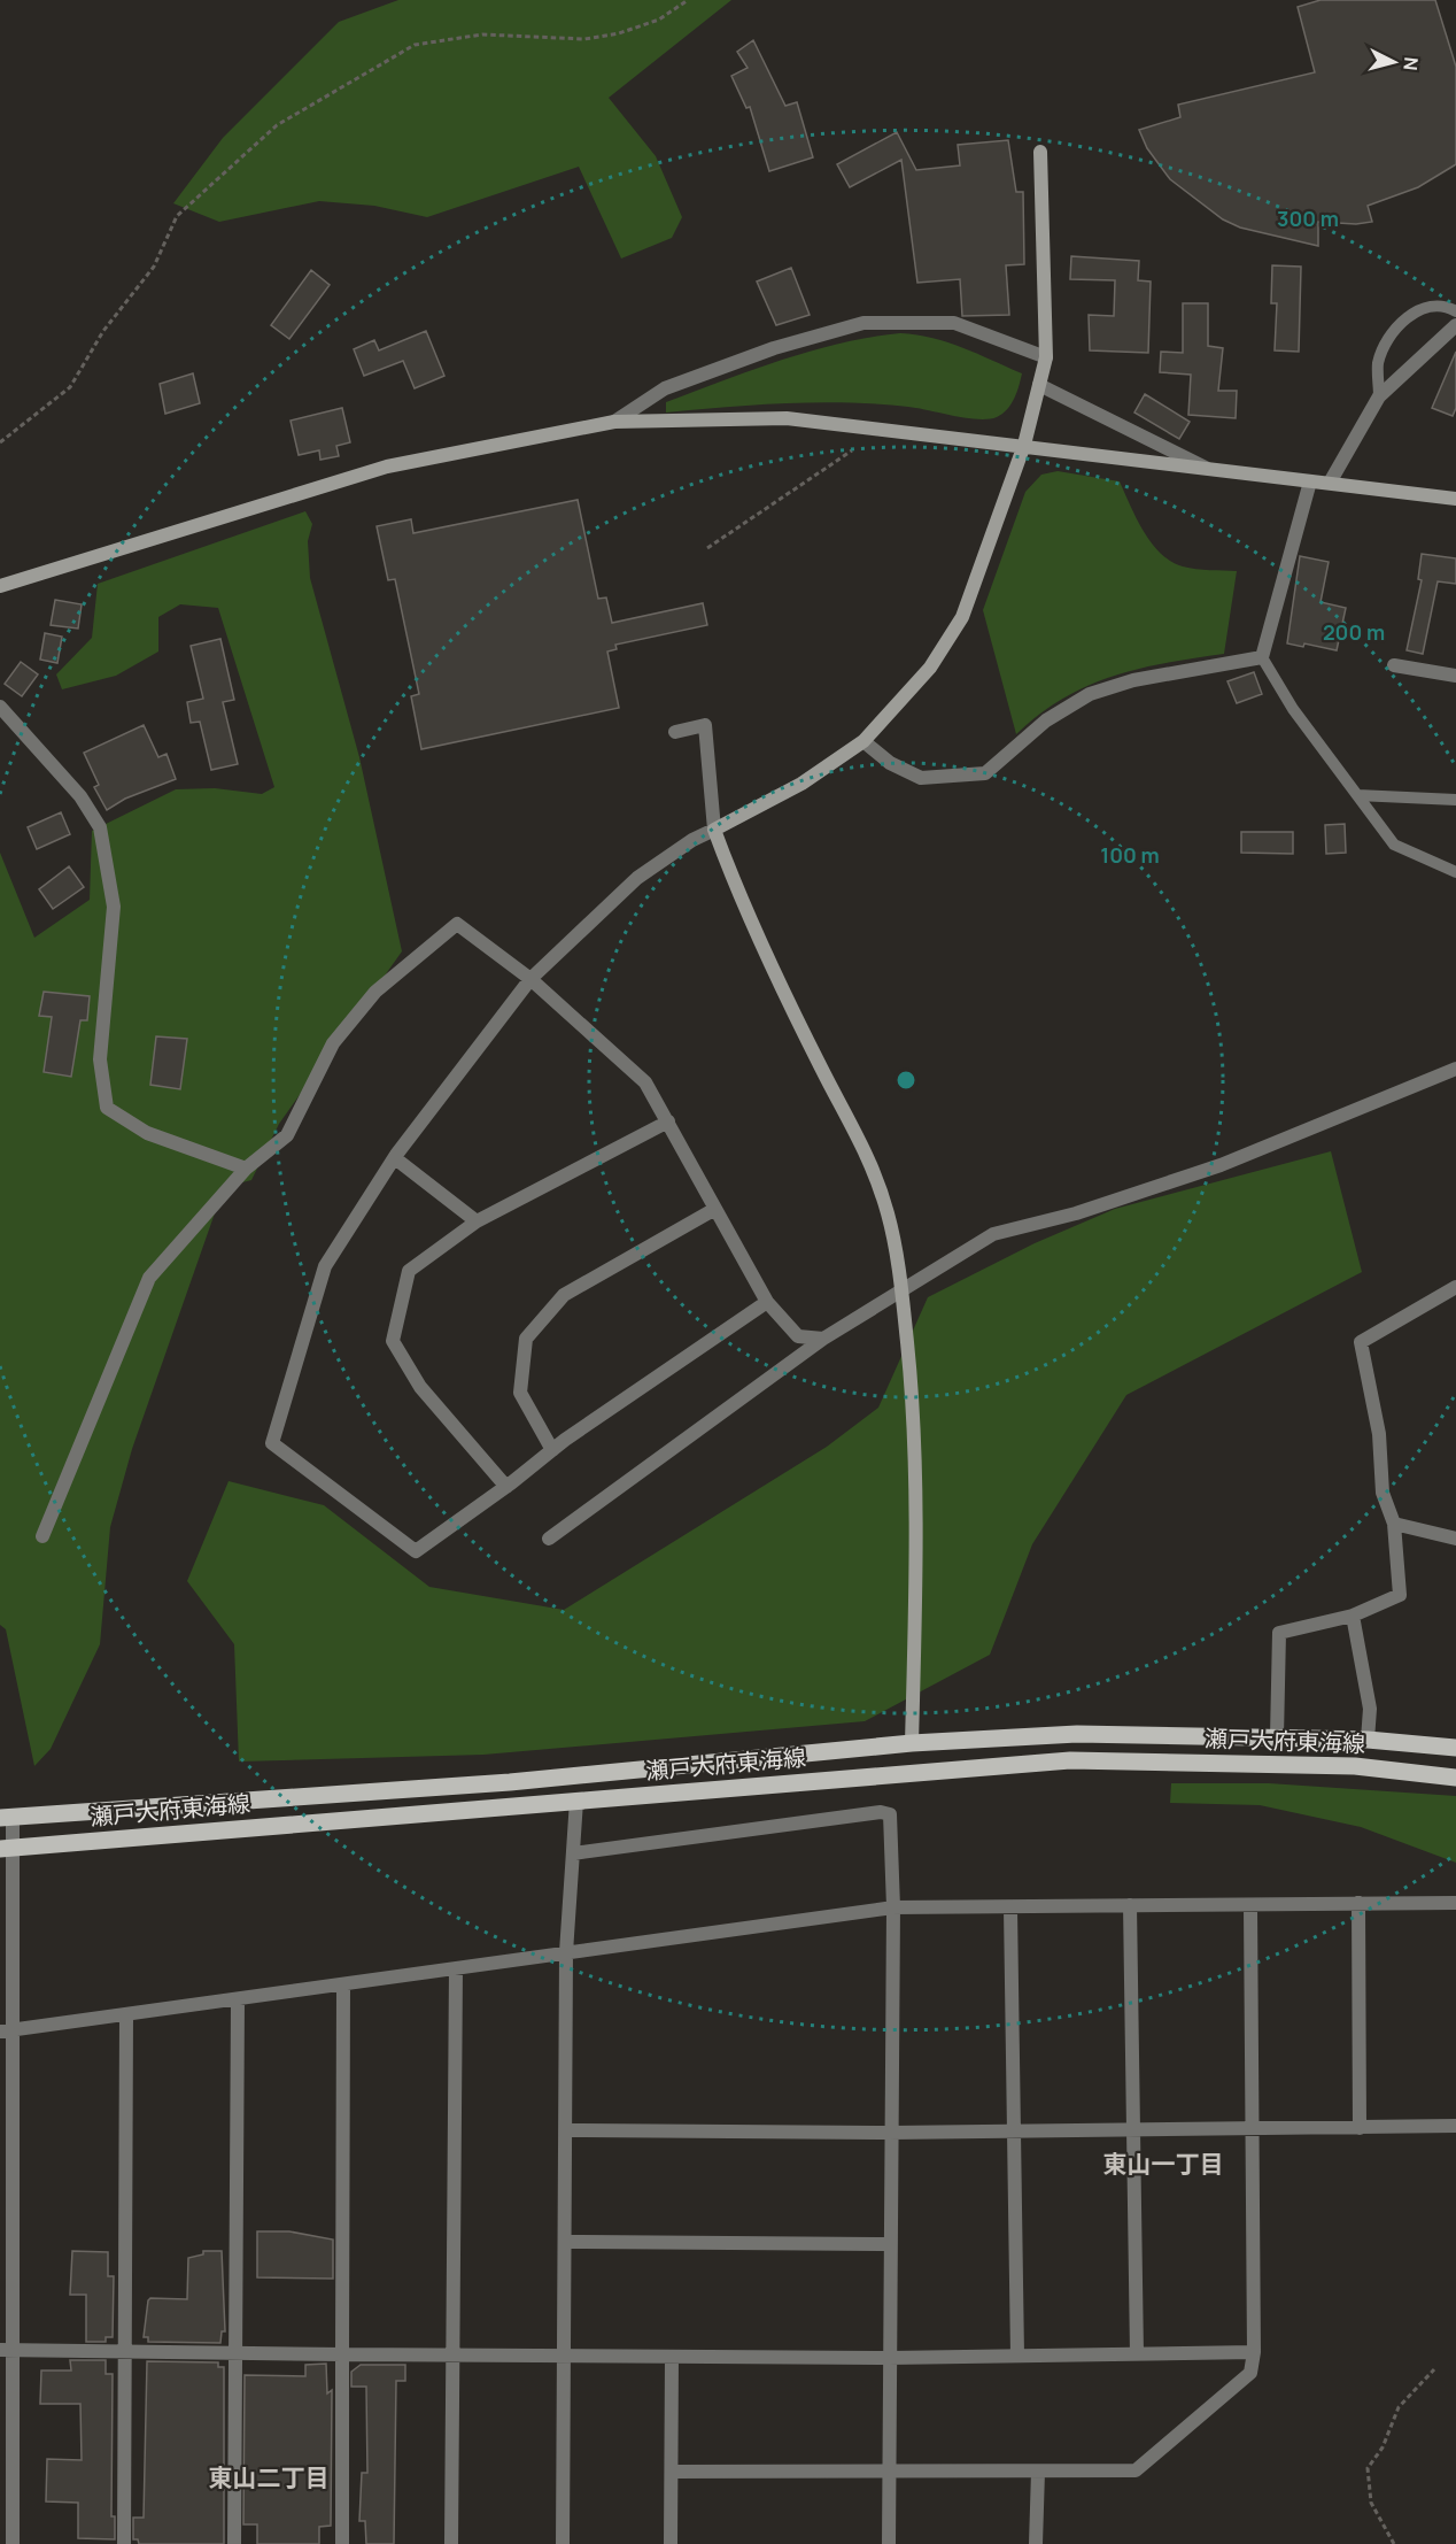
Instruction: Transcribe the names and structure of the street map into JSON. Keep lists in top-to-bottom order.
{
  "streets": {
    "main road": ["瀬戸大府東海線"]
  },
  "districts": ["東山一丁目", "東山二丁目"],
  "north": "right",
  "rings": ["300 m", "200 m", "100 m"]
}
